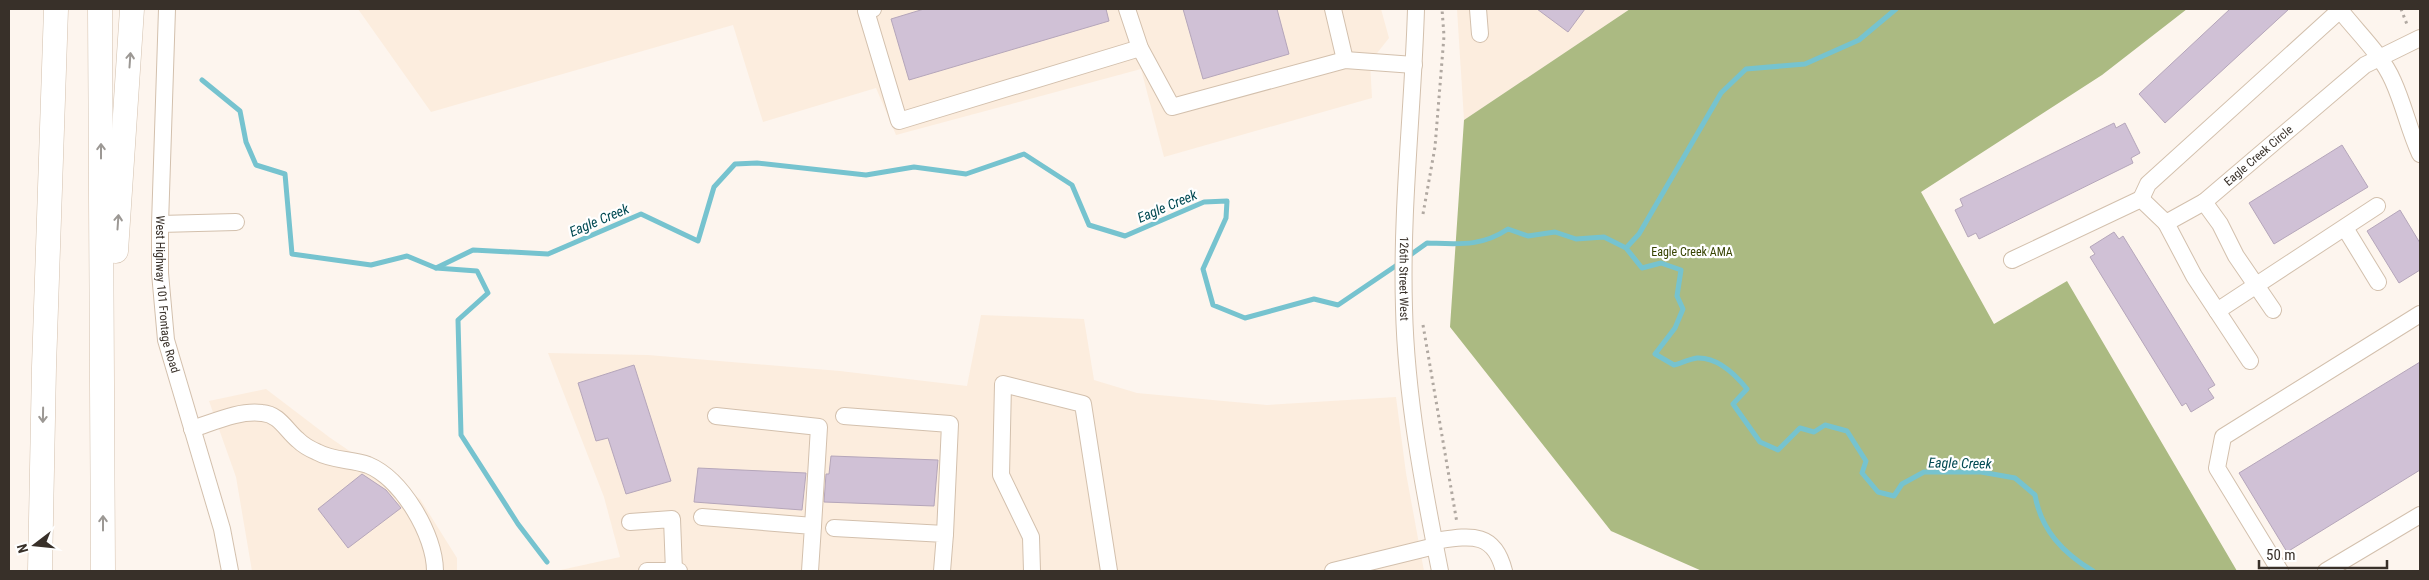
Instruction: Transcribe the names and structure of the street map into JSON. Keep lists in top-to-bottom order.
{
  "streets": {
    "street": ["Eagle Creek Circle", "126th Street West", "West Highway 101 Frontage Road"]
  },
  "water": ["Eagle Creek"],
  "parks": ["Eagle Creek AMA"],
  "scale_bar": "50 m",
  "north": "left"
}
